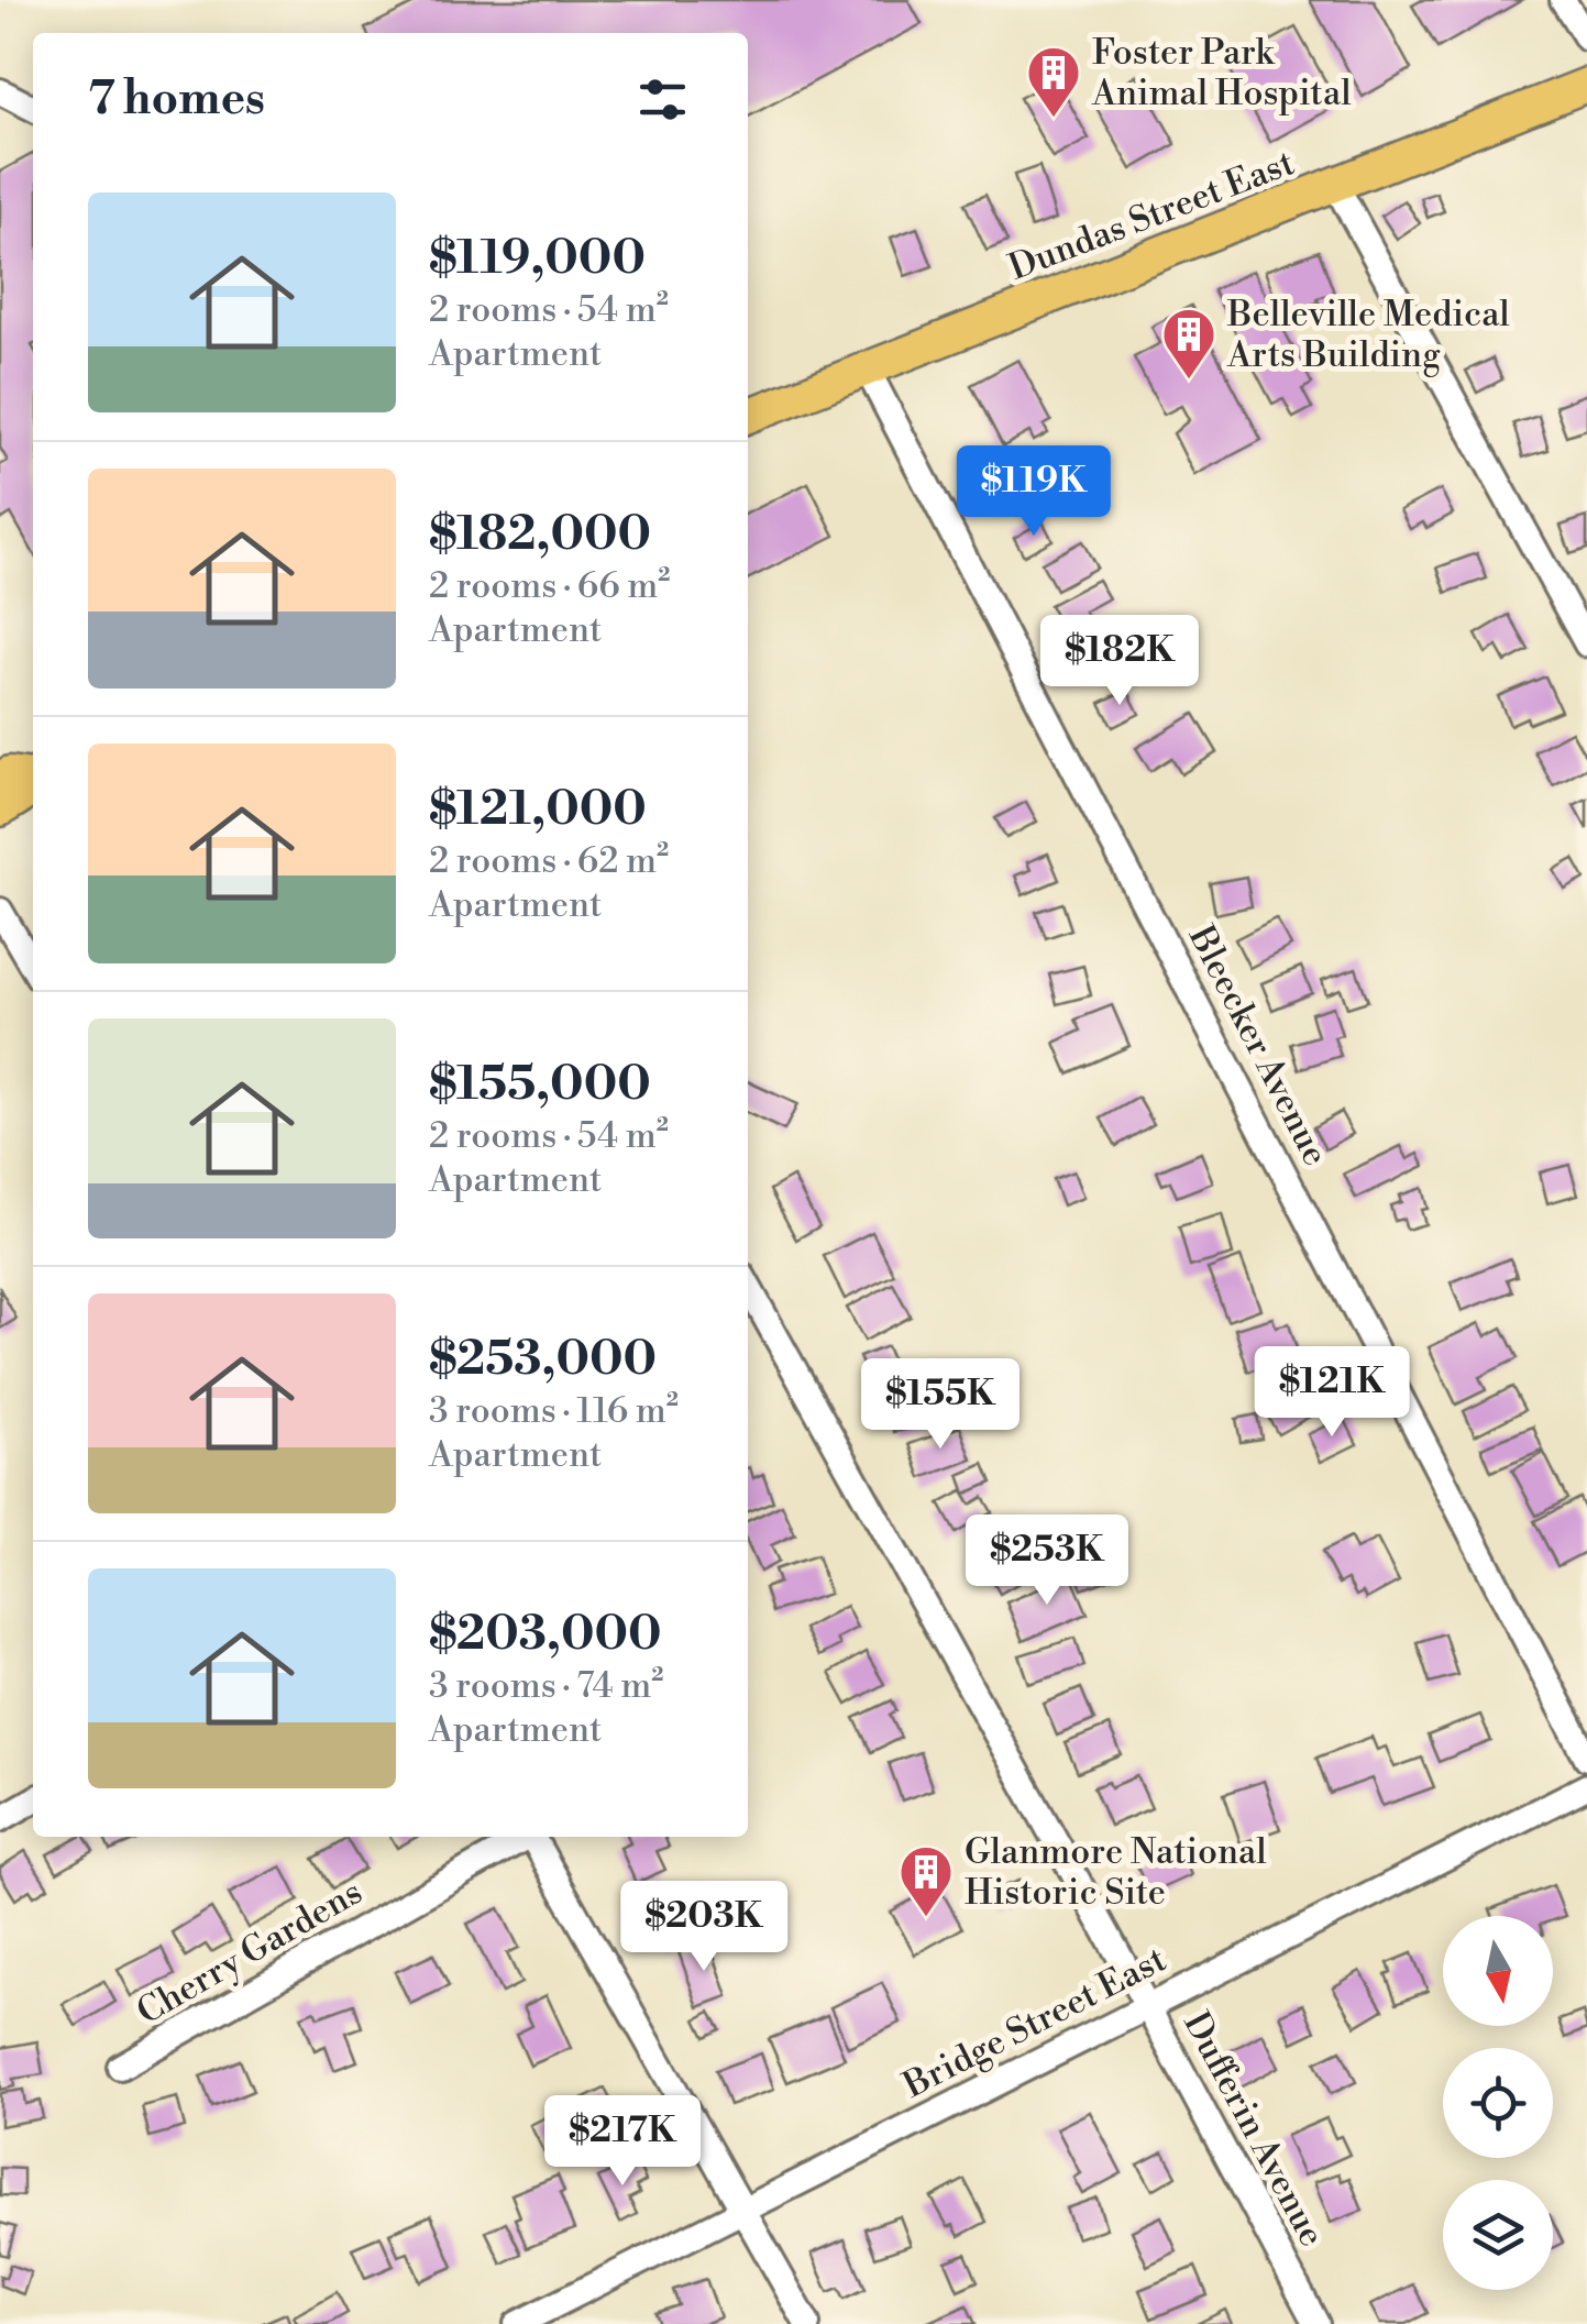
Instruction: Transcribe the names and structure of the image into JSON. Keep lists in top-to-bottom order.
{
  "streets": {
    "main road": ["Dundas Street East"],
    "street": [
      "Bleecker Avenue",
      "Cherry Gardens",
      "Bridge Street East",
      "Dufferin Avenue"
    ]
  },
  "crossings": [
    ["Dundas Street East", "Bleecker Avenue"],
    ["Bridge Street East", "Dufferin Avenue"]
  ],
  "places": {
    "building": ["Foster Park Animal Hospital", "Belleville Medical Arts Building", "Glanmore National Historic Site"]
  },
  "north": "bottom",
  "page": {
    "heading": "7 homes",
    "list": [
      {
        "name": "$119,000",
        "note": "2 rooms · 54 m² · Apartment"
      },
      {
        "name": "$182,000",
        "note": "2 rooms · 66 m² · Apartment"
      },
      {
        "name": "$121,000",
        "note": "2 rooms · 62 m² · Apartment"
      },
      {
        "name": "$155,000",
        "note": "2 rooms · 54 m² · Apartment"
      },
      {
        "name": "$253,000",
        "note": "3 rooms · 116 m² · Apartment"
      },
      {
        "name": "$203,000",
        "note": "3 rooms · 74 m² · Apartment"
      }
    ],
    "price": [
      "$119K",
      "$182K",
      "$121K",
      "$155K",
      "$253K",
      "$203K",
      "$217K"
    ]
  }
}
